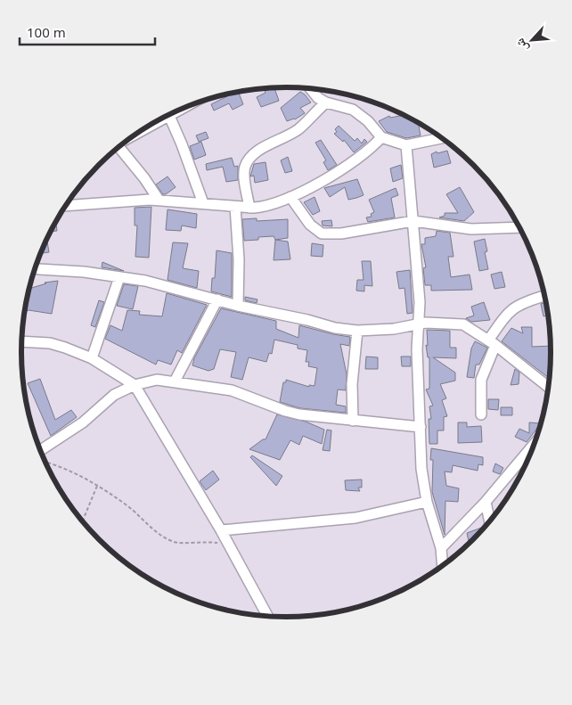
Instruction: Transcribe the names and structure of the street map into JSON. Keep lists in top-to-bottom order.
{
  "scale_bar": "100 m",
  "north": "bottom left"
}
